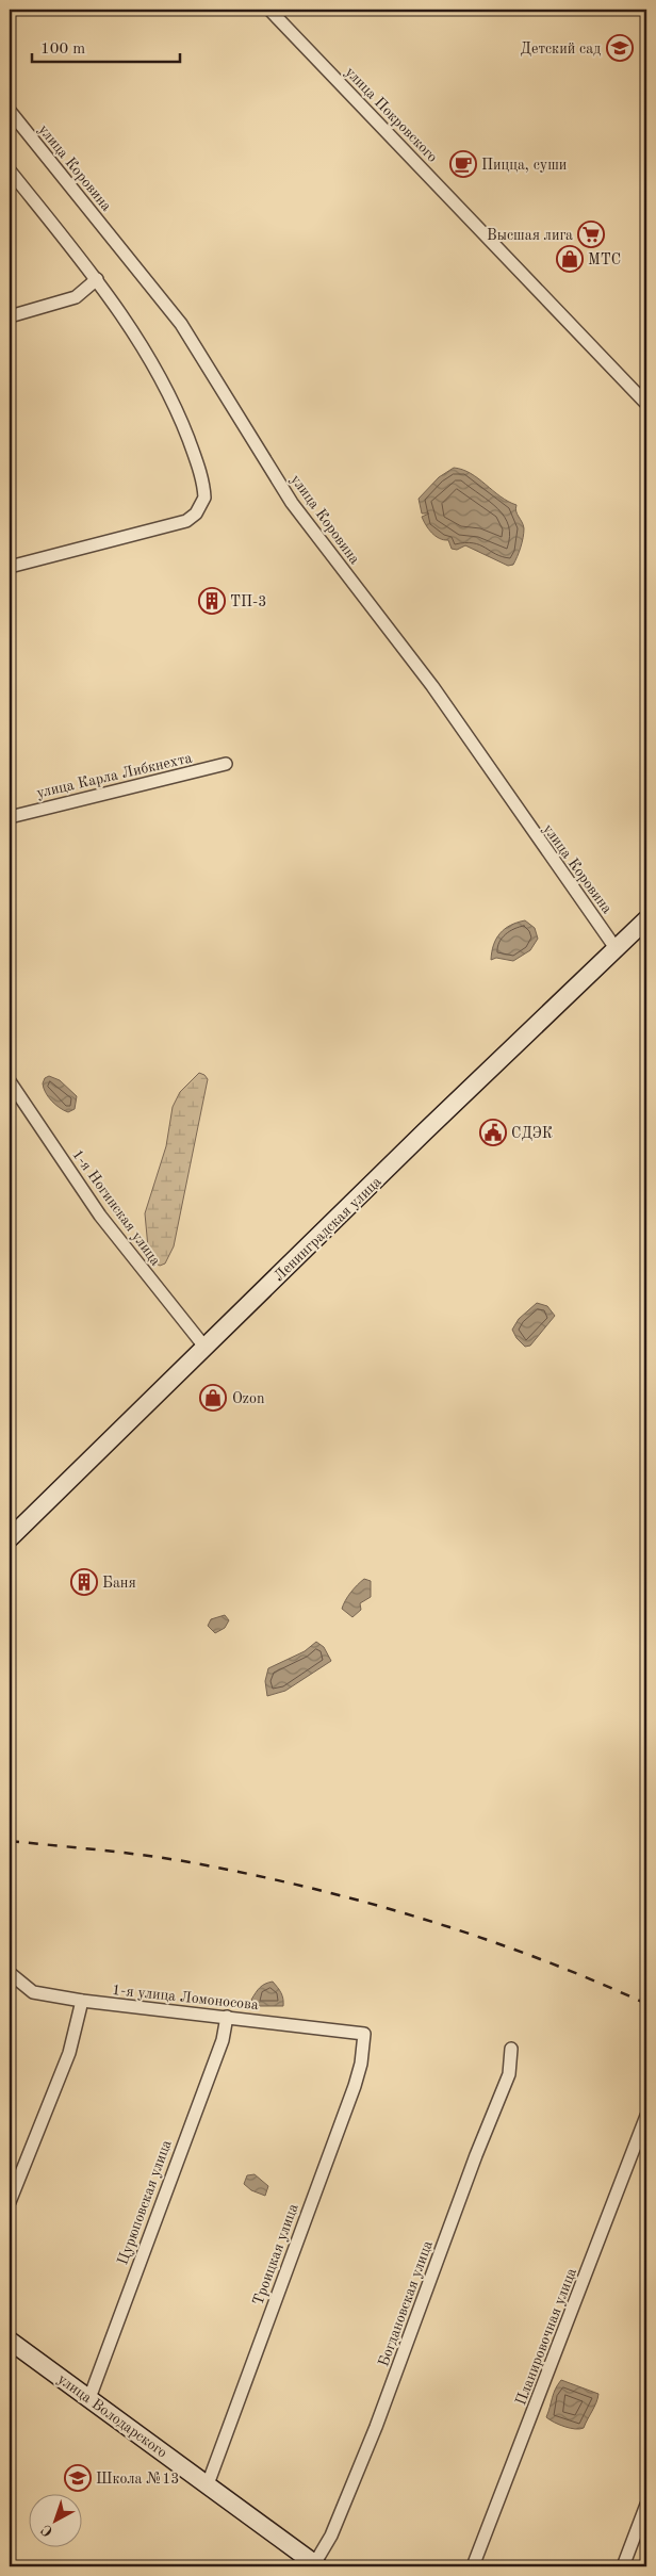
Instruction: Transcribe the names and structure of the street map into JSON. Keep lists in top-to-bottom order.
{
  "streets": {
    "main road": ["Ленинградская улица", "улица Володарского"],
    "street": [
      "улица Покровского",
      "улица Коровина",
      "улица Карла Либкнехта",
      "1-я Ногинская улица",
      "1-я улица Ломоносова",
      "Цурюповская улица",
      "Троицкая улица",
      "Богдановская улица",
      "Планировочная улица"
    ]
  },
  "crossings": [
    ["улица Коровина", "Ленинградская улица"],
    ["1-я Ногинская улица", "Ленинградская улица"],
    ["1-я улица Ломоносова", "Цурюповская улица"],
    ["1-я улица Ломоносова", "Троицкая улица"],
    ["Цурюповская улица", "улица Володарского"],
    ["Троицкая улица", "улица Володарского"],
    ["Богдановская улица", "улица Володарского"]
  ],
  "places": {
    "school or university": ["Детский сад", "Школа №13"],
    "cafe": ["Пицца, суши"],
    "supermarket": ["Высшая лига"],
    "shop": ["МТС", "Ozon"],
    "building": ["ТП-3", "Баня"],
    "public building": ["СДЭК"]
  },
  "scale_bar": "100 m",
  "north": "bottom left"
}
